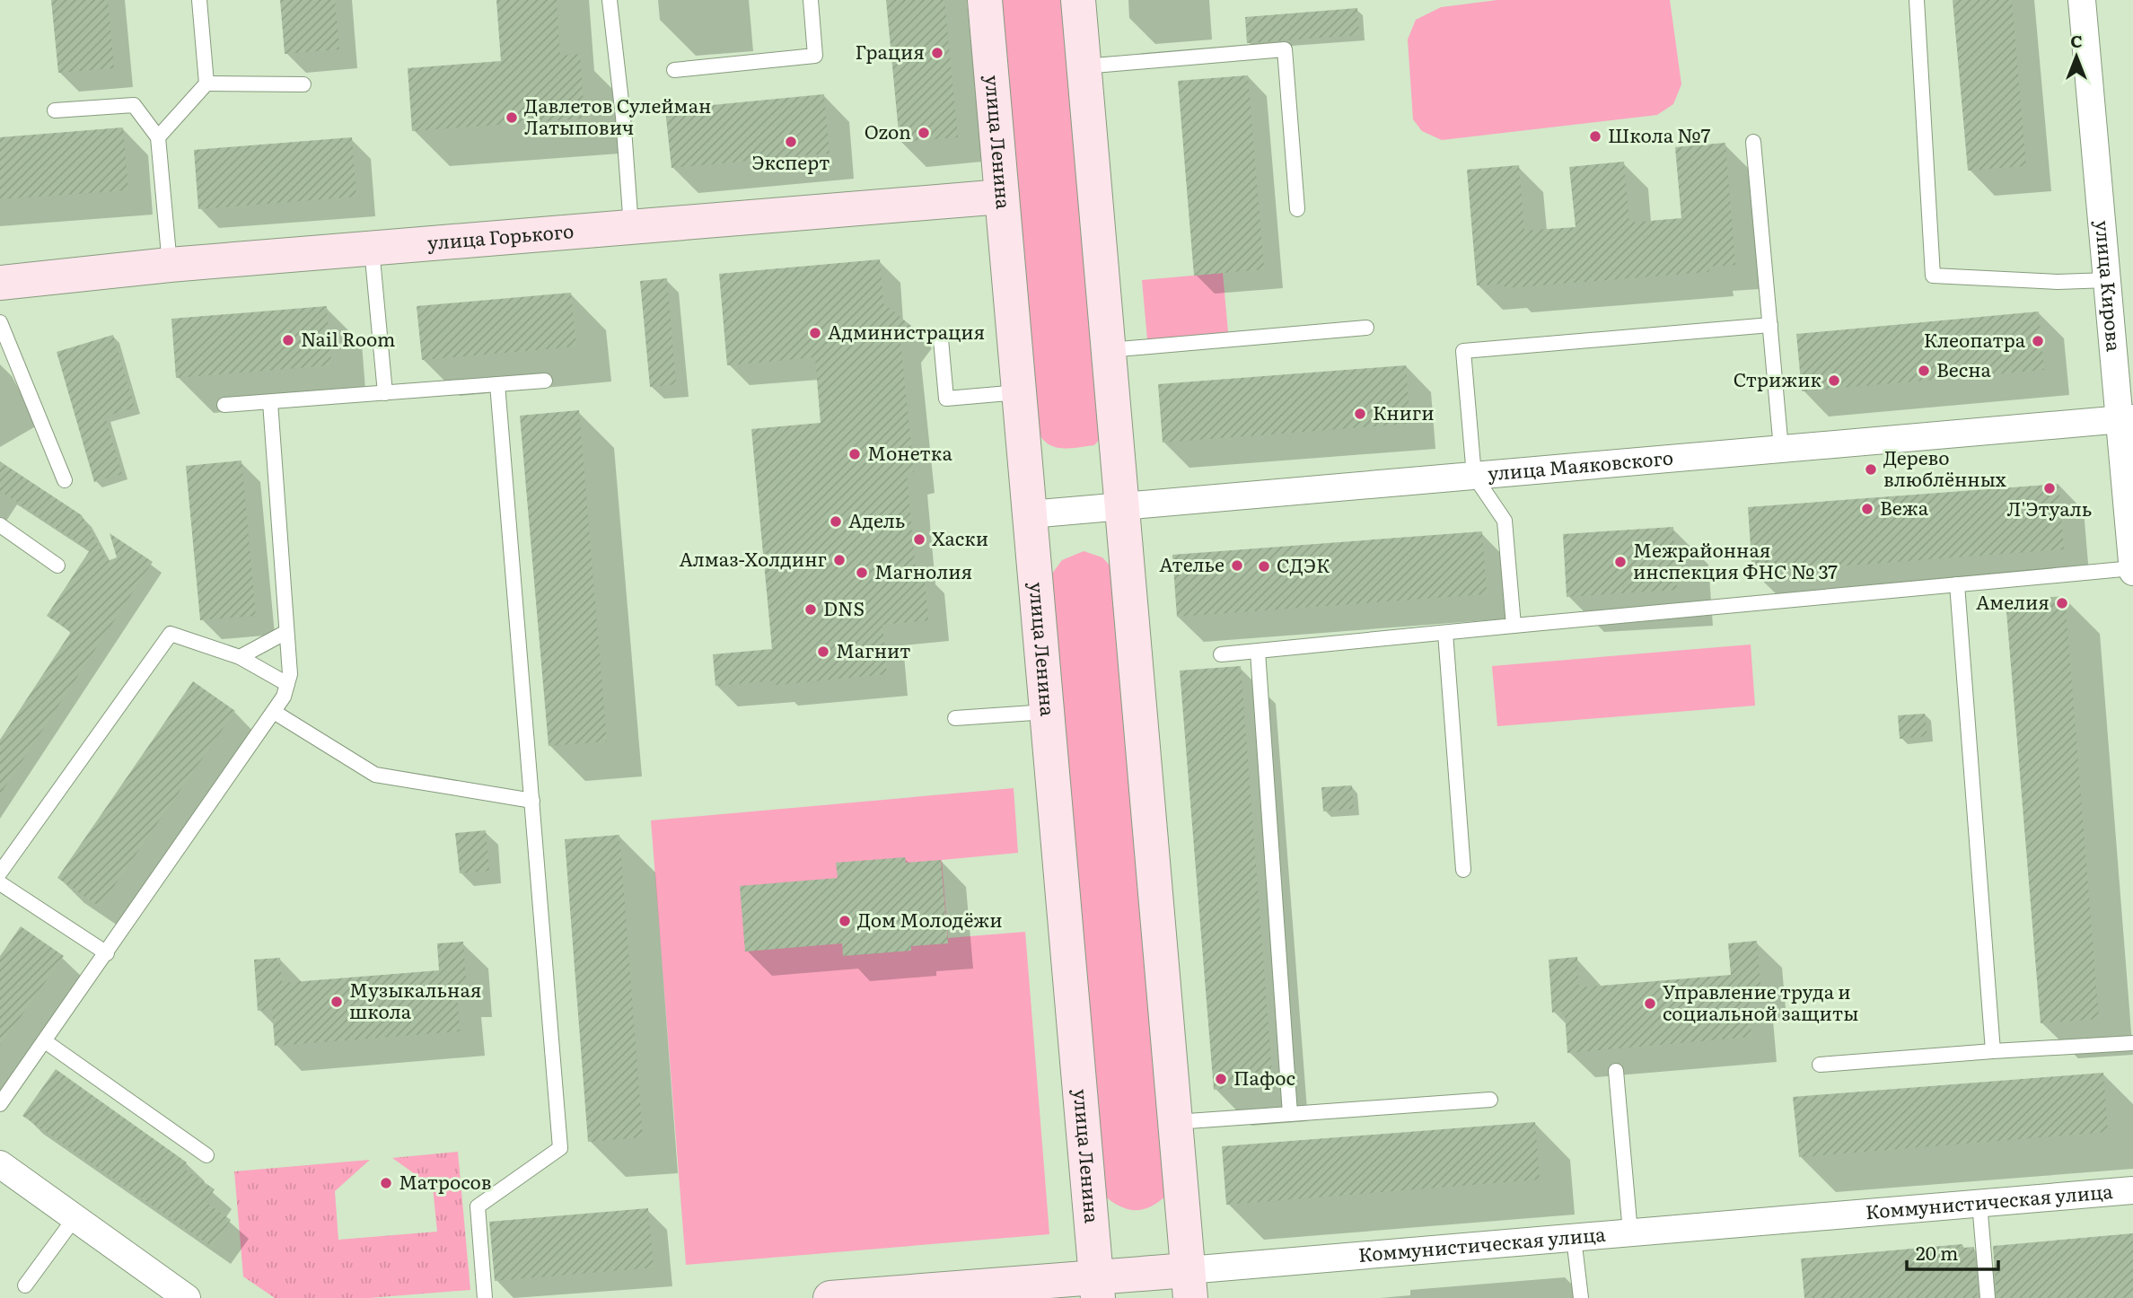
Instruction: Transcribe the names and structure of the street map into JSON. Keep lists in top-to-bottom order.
{
  "streets": {
    "main road": ["улица Ленина", "улица Горького", "Коммунистическая улица"],
    "street": ["улица Кирова", "улица Маяковского"]
  },
  "crossings": [
    ["улица Ленина", "улица Горького"],
    ["улица Ленина", "улица Маяковского"],
    ["улица Ленина", "Коммунистическая улица"],
    ["улица Кирова", "улица Маяковского"]
  ],
  "places": [
    "Грация",
    "Давлетов Сулейман Латыпович",
    "Ozon",
    "Школа №7",
    "Эксперт",
    "Администрация",
    "Nail Room",
    "Клеопатра",
    "Весна",
    "Стрижик",
    "Книги",
    "Монетка",
    "Дерево влюблённых",
    "Л'Этуаль",
    "Вежа",
    "Адель",
    "Хаски",
    "Алмаз-Холдинг",
    "Межрайонная инспекция ФНС № 37",
    "Ателье",
    "СДЭК",
    "Магнолия",
    "Амелия",
    "DNS",
    "Магнит",
    "Дом Молодёжи",
    "Музыкальная школа",
    "Управление труда и социальной защиты",
    "Пафос",
    "Матросов"
  ],
  "scale_bar": "20 m",
  "north": "top"
}
